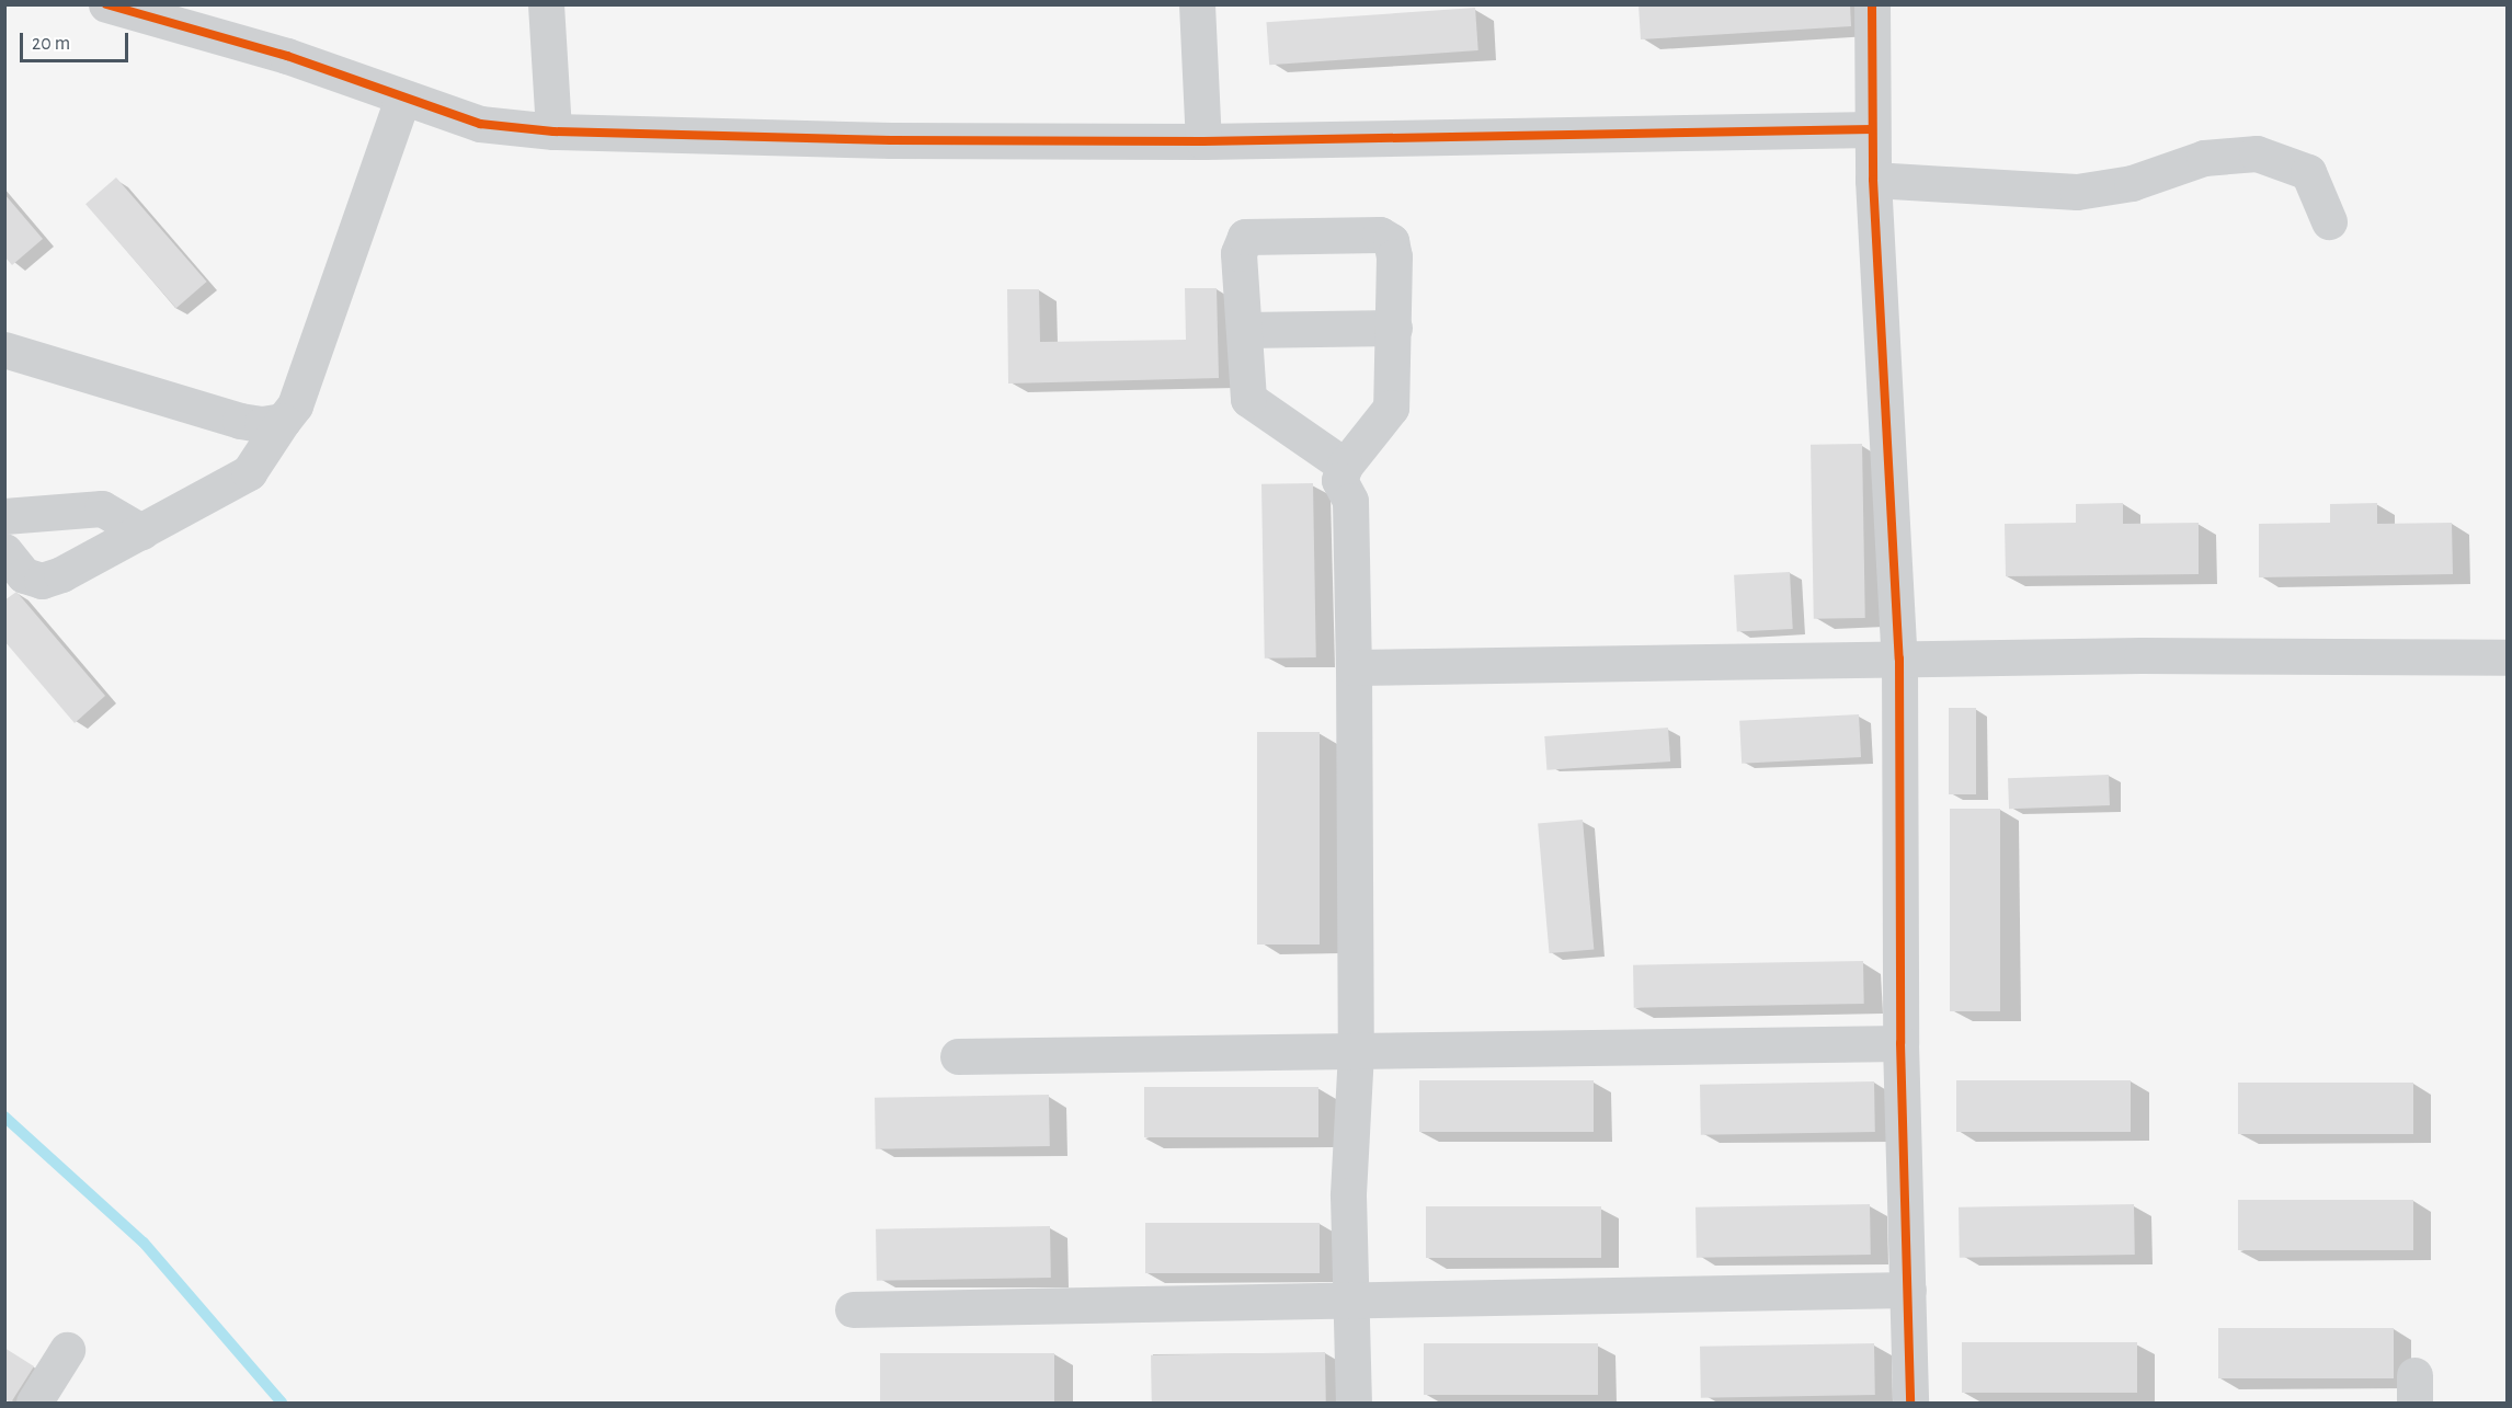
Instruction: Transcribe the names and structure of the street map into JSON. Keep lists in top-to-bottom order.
{
  "scale_bar": "20 m"
}
